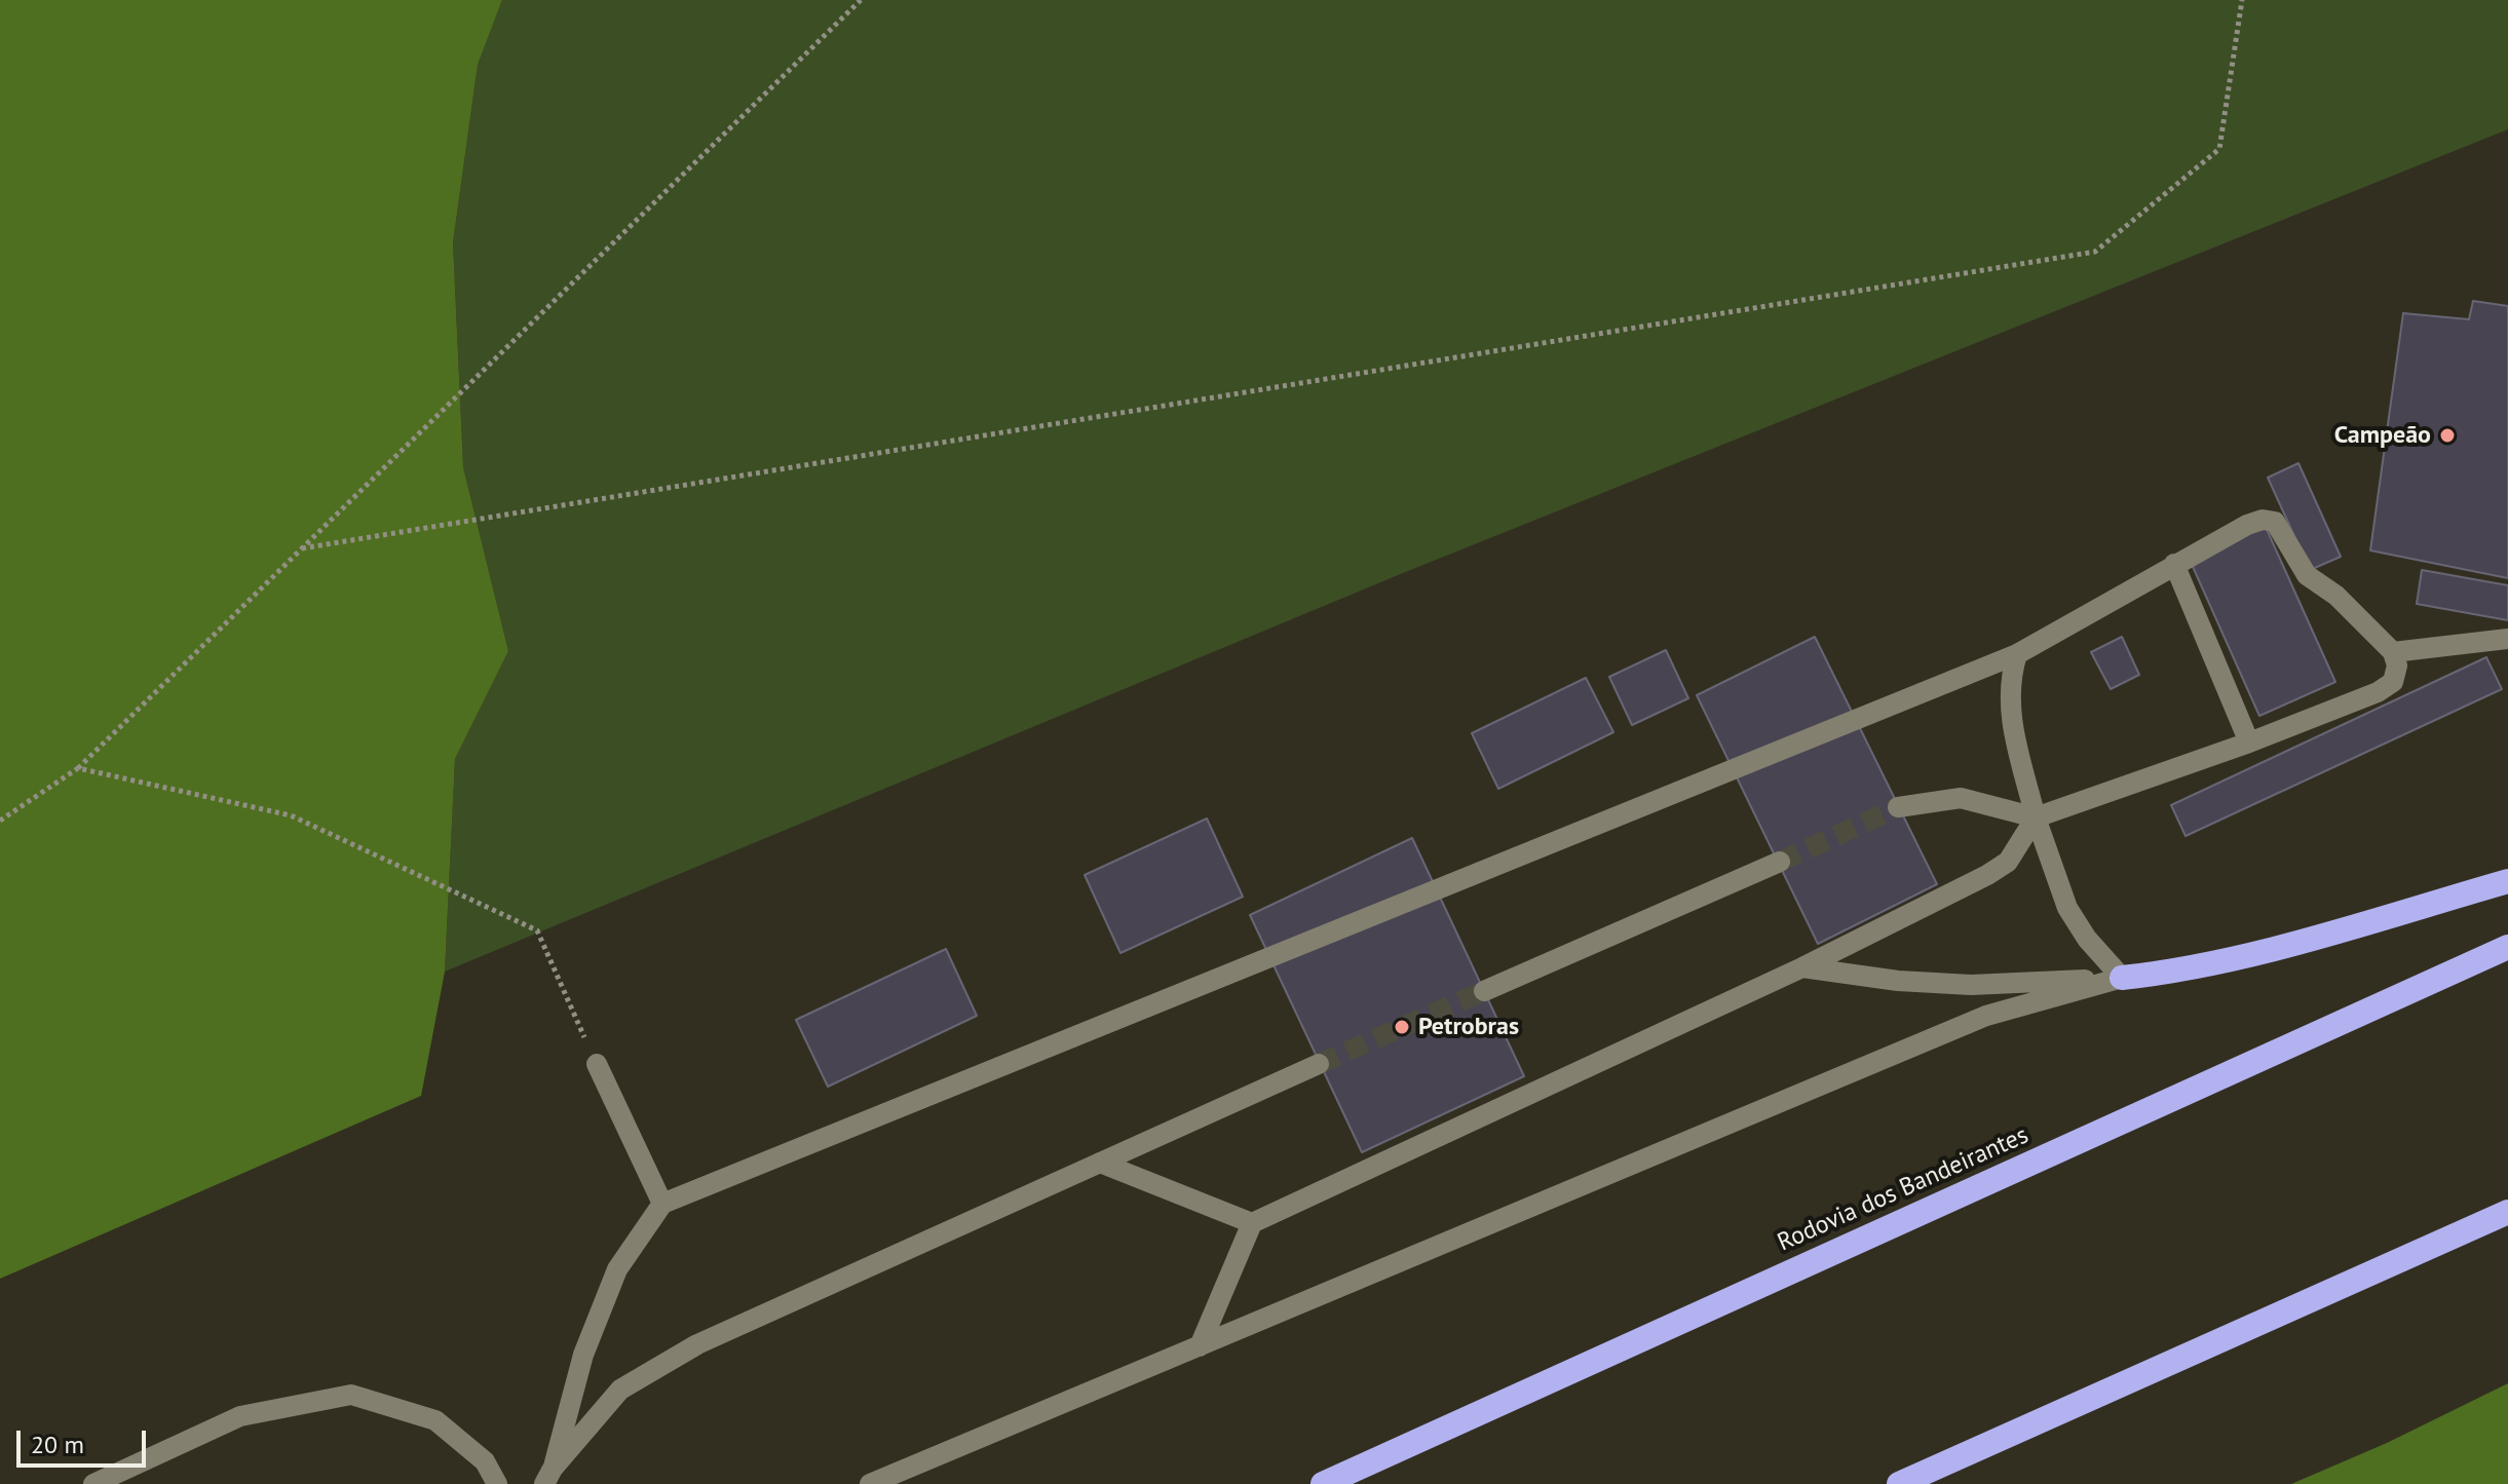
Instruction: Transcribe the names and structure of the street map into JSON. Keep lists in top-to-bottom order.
{
  "streets": {
    "highway": ["Rodovia dos Bandeirantes"]
  },
  "places": ["Campeão", "Petrobras"],
  "scale_bar": "20 m"
}
